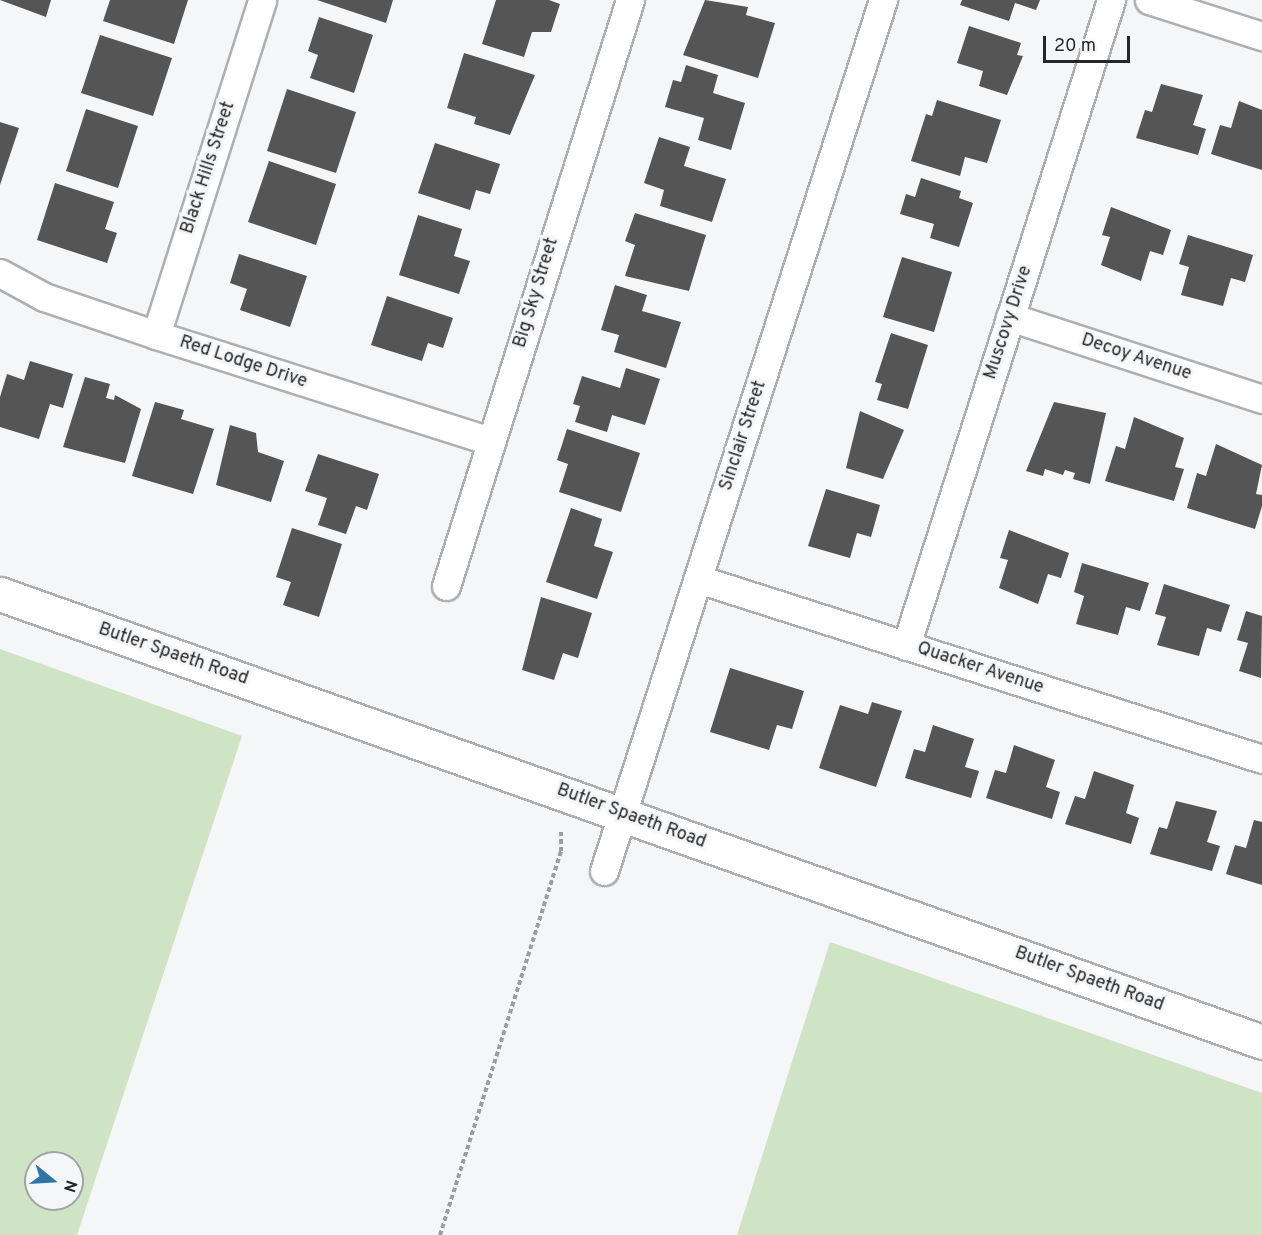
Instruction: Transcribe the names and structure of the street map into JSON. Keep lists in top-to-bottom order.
{
  "streets": {
    "main road": ["Butler Spaeth Road"],
    "street": [
      "Black Hills Street",
      "Big Sky Street",
      "Muscovy Drive",
      "Decoy Avenue",
      "Red Lodge Drive",
      "Sinclair Street",
      "Quacker Avenue"
    ]
  },
  "crossings": [
    ["Black Hills Street", "Red Lodge Drive"],
    ["Big Sky Street", "Red Lodge Drive"],
    ["Muscovy Drive", "Decoy Avenue"],
    ["Muscovy Drive", "Quacker Avenue"],
    ["Sinclair Street", "Butler Spaeth Road"],
    ["Sinclair Street", "Quacker Avenue"]
  ],
  "scale_bar": "20 m",
  "north": "right"
}
